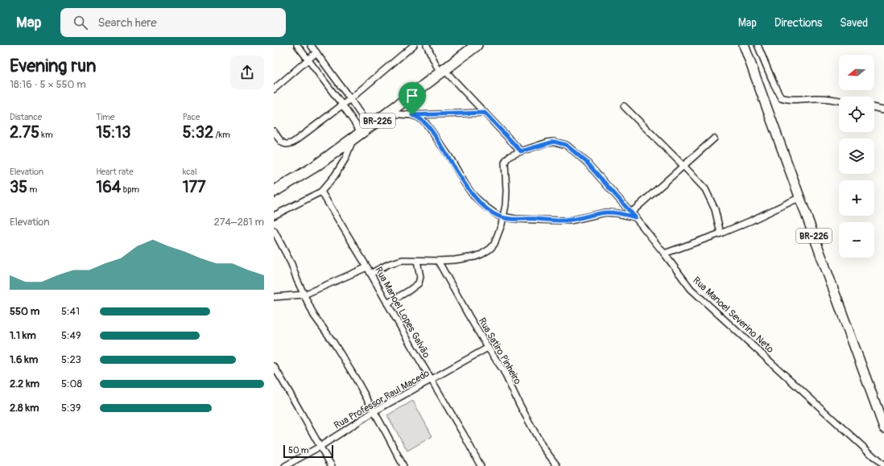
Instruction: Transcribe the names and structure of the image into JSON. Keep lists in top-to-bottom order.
{
  "streets": {
    "highway": ["BR-226"],
    "street": [
      "Rua Manoel Lopes Galvão",
      "Rua Manoel Severino Neto",
      "Rua Satiro Pinheiro",
      "Rua Professor Raul Macedo"
    ]
  },
  "crossings": [
    ["Rua Manoel Lopes Galvão", "Rua Manoel Severino Neto"],
    ["Rua Manoel Lopes Galvão", "Rua Professor Raul Macedo"],
    ["Rua Manoel Severino Neto", "Rua Satiro Pinheiro"],
    ["Rua Satiro Pinheiro", "Rua Professor Raul Macedo"]
  ],
  "scale_bar": "50 m",
  "north": "left",
  "page": {
    "header": "Map",
    "search": "Search here",
    "nav": ["Map", "Directions", "Saved"],
    "heading": ["Evening run", "18:16 · 5 × 550 m"],
    "map_buttons": ["+", "−"],
    "stats": [
      ["Distance", "2.75 km"],
      ["Time", "15:13"],
      ["Pace", "5:32 /km"],
      ["Elevation", "35 m"],
      ["Heart rate", "164 bpm"],
      ["kcal", "177"]
    ],
    "chart": ["Elevation", "274–281 m"],
    "list": [
      {
        "name": "550 m",
        "note": "5:41"
      },
      {
        "name": "1.1 km",
        "note": "5:49"
      },
      {
        "name": "1.6 km",
        "note": "5:23"
      },
      {
        "name": "2.2 km",
        "note": "5:08"
      },
      {
        "name": "2.8 km",
        "note": "5:39"
      }
    ],
    "scale": "50 m"
  }
}
